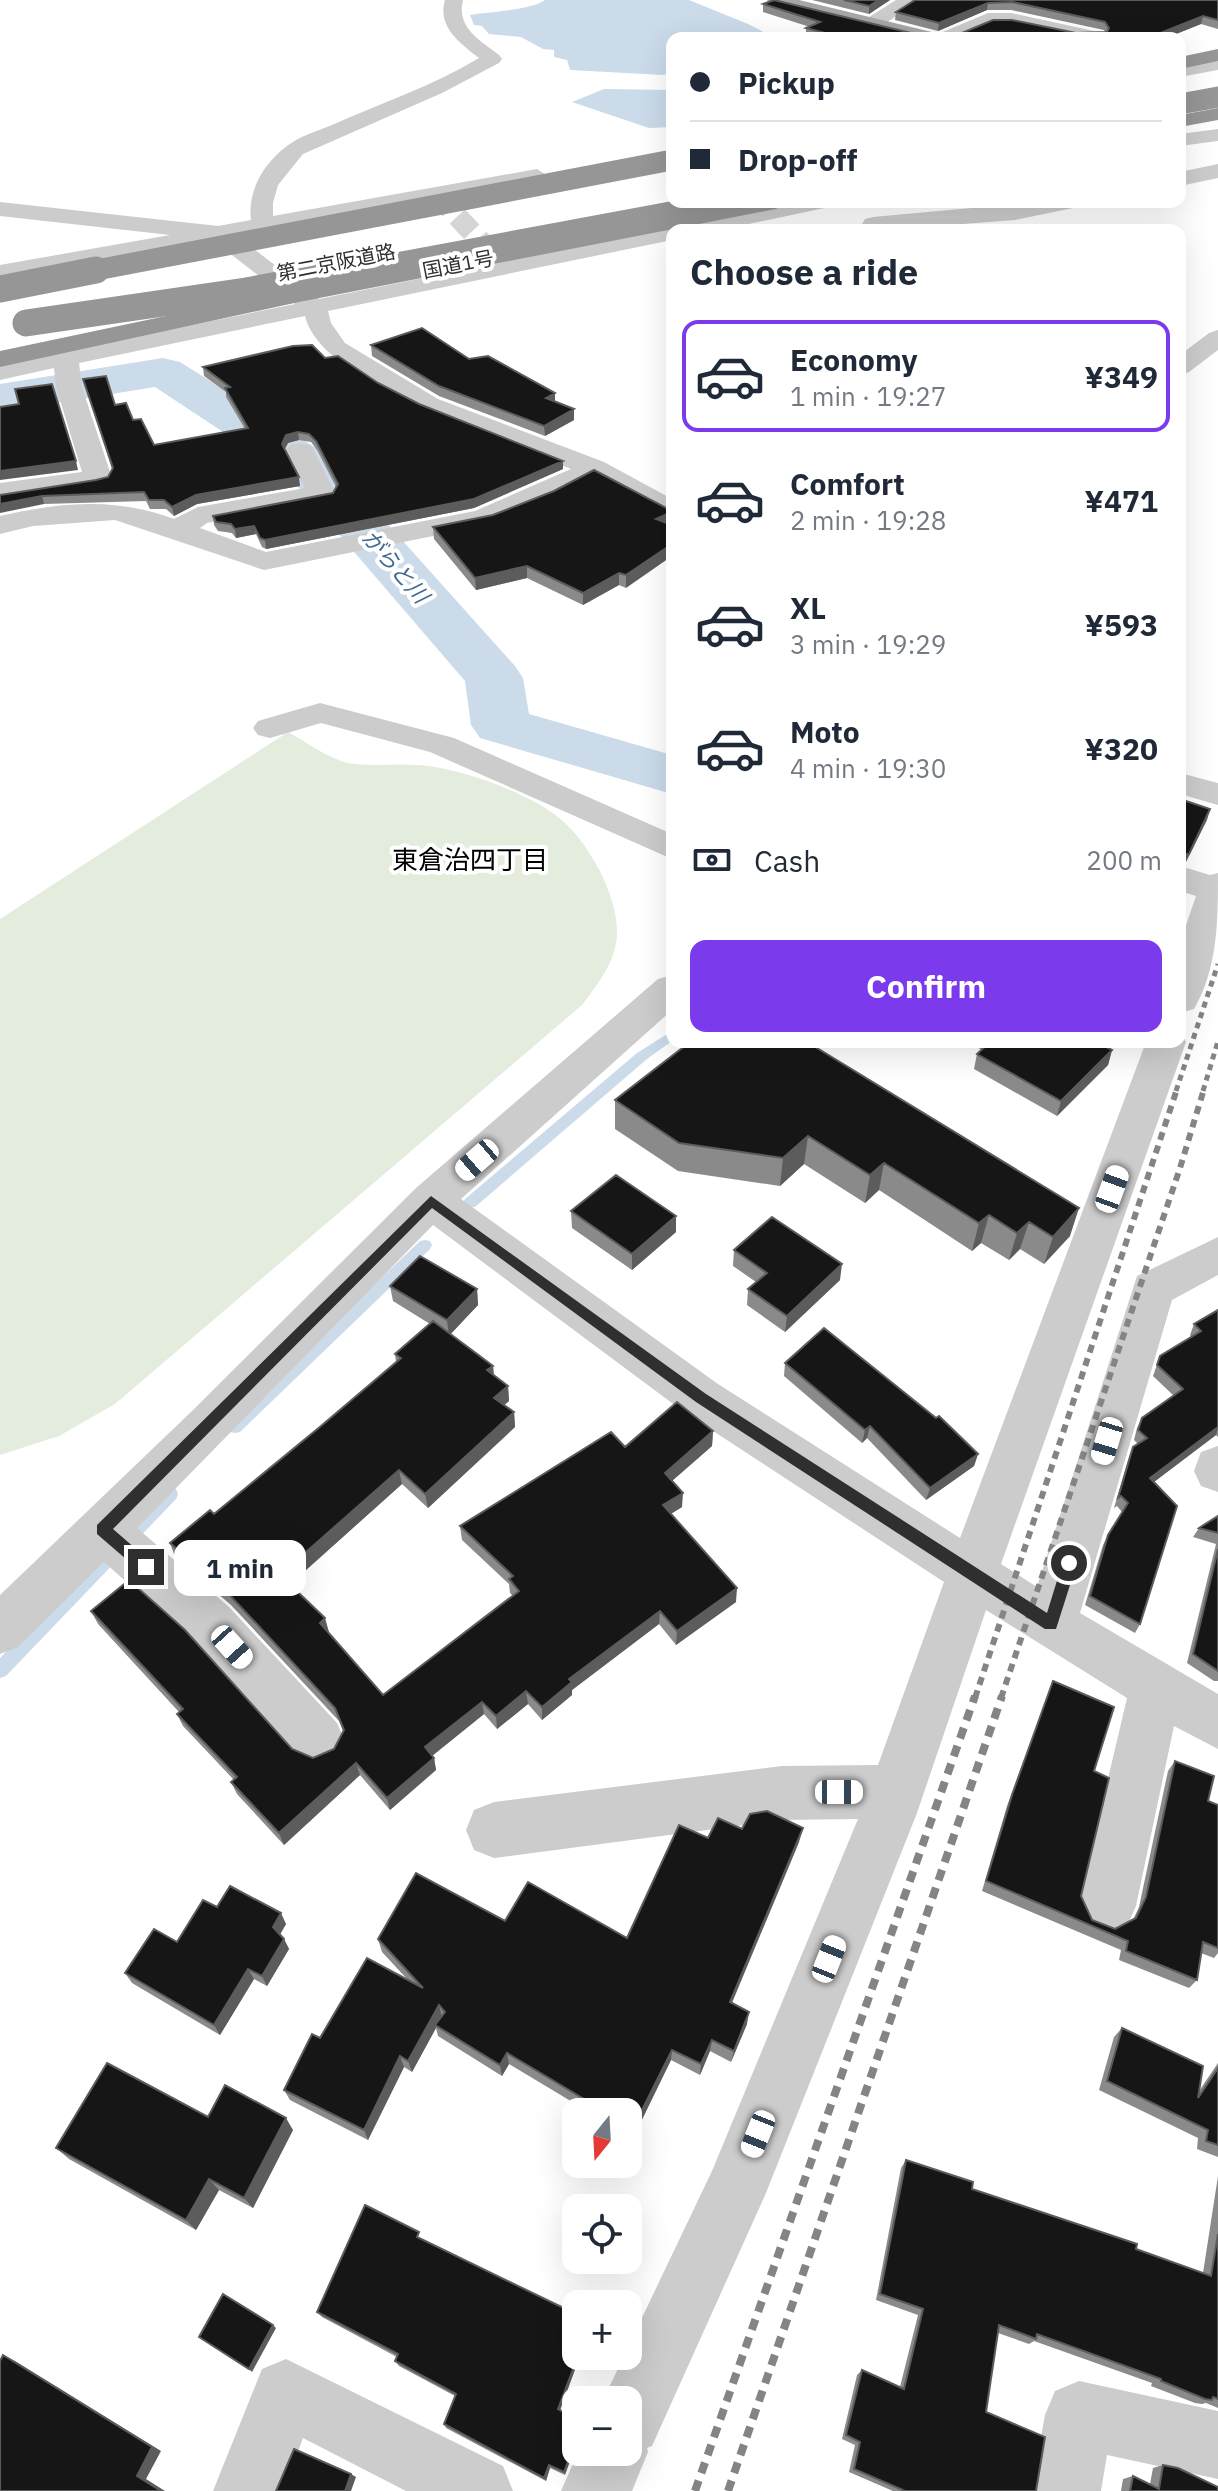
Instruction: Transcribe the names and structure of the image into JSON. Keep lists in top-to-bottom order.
{
  "streets": {
    "highway": ["第二京阪道路", "国道1号"]
  },
  "districts": ["東倉治四丁目"],
  "water": ["がらと川"],
  "north": "bottom",
  "page": {
    "banner": ["Pickup", "Drop-off"],
    "heading": "Choose a ride",
    "list": [
      {
        "name": "Economy",
        "note": "1 min · 19:27",
        "value": "¥349"
      },
      {
        "name": "Comfort",
        "note": "2 min · 19:28",
        "value": "¥471"
      },
      {
        "name": "XL",
        "note": "3 min · 19:29",
        "value": "¥593"
      },
      {
        "name": "Moto",
        "note": "4 min · 19:30",
        "value": "¥320"
      }
    ],
    "pay": ["Cash", "200 m"],
    "buttons": "Confirm",
    "bubble": "1 min",
    "map_buttons": ["+", "−"]
  }
}
